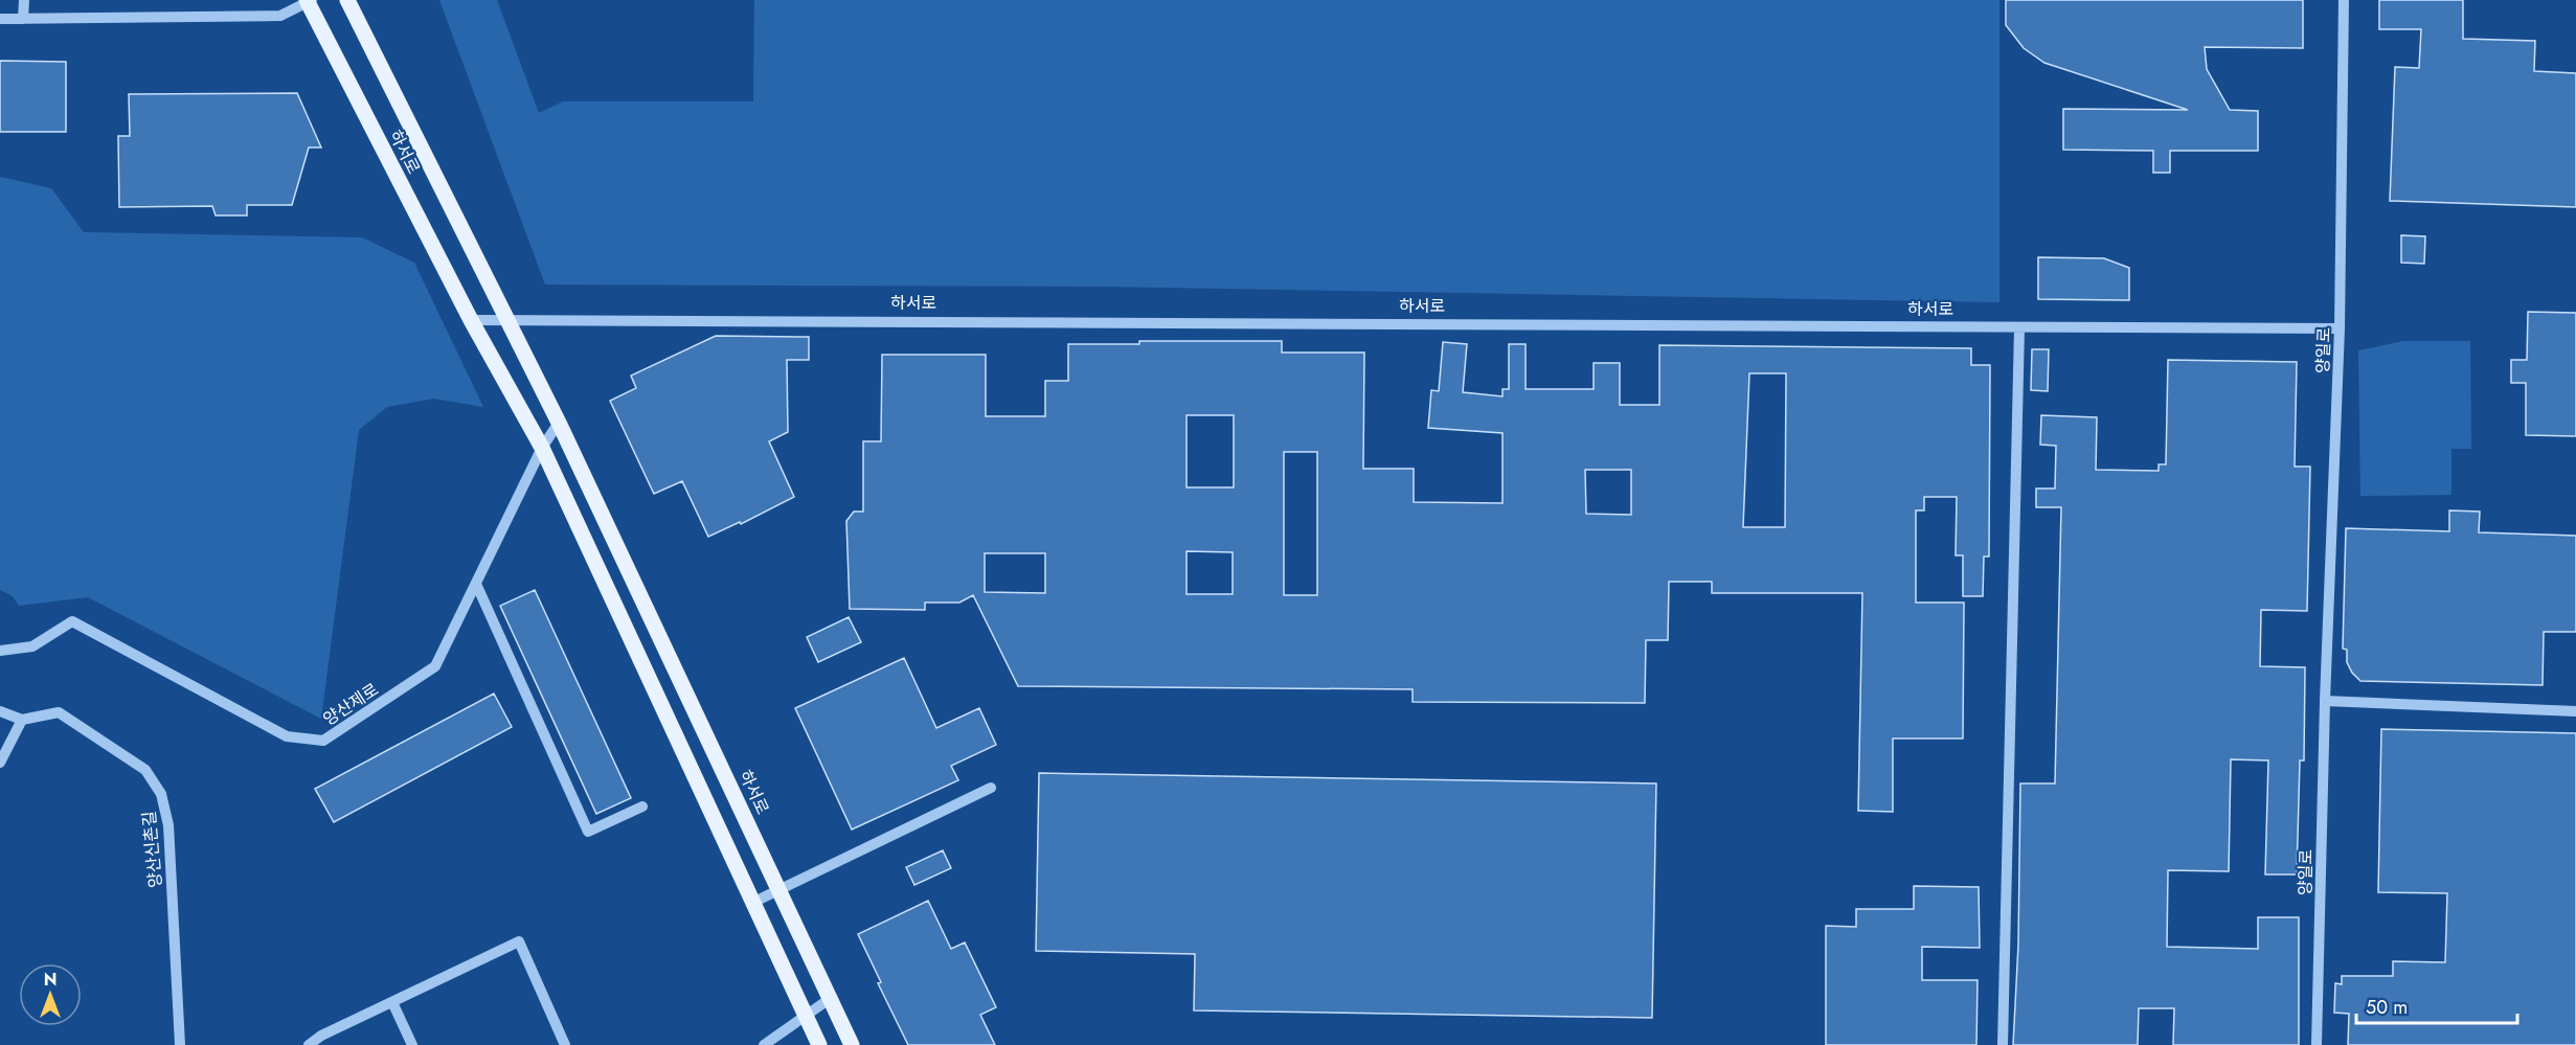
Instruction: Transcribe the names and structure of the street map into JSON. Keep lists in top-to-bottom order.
{
  "streets": {
    "main road": ["하서로"],
    "street": ["양일로", "양산제로", "양산신촌길"]
  },
  "crossings": [
    ["하서로", "양일로"],
    ["하서로", "양산제로"]
  ],
  "scale_bar": "50 m",
  "north": "top"
}
